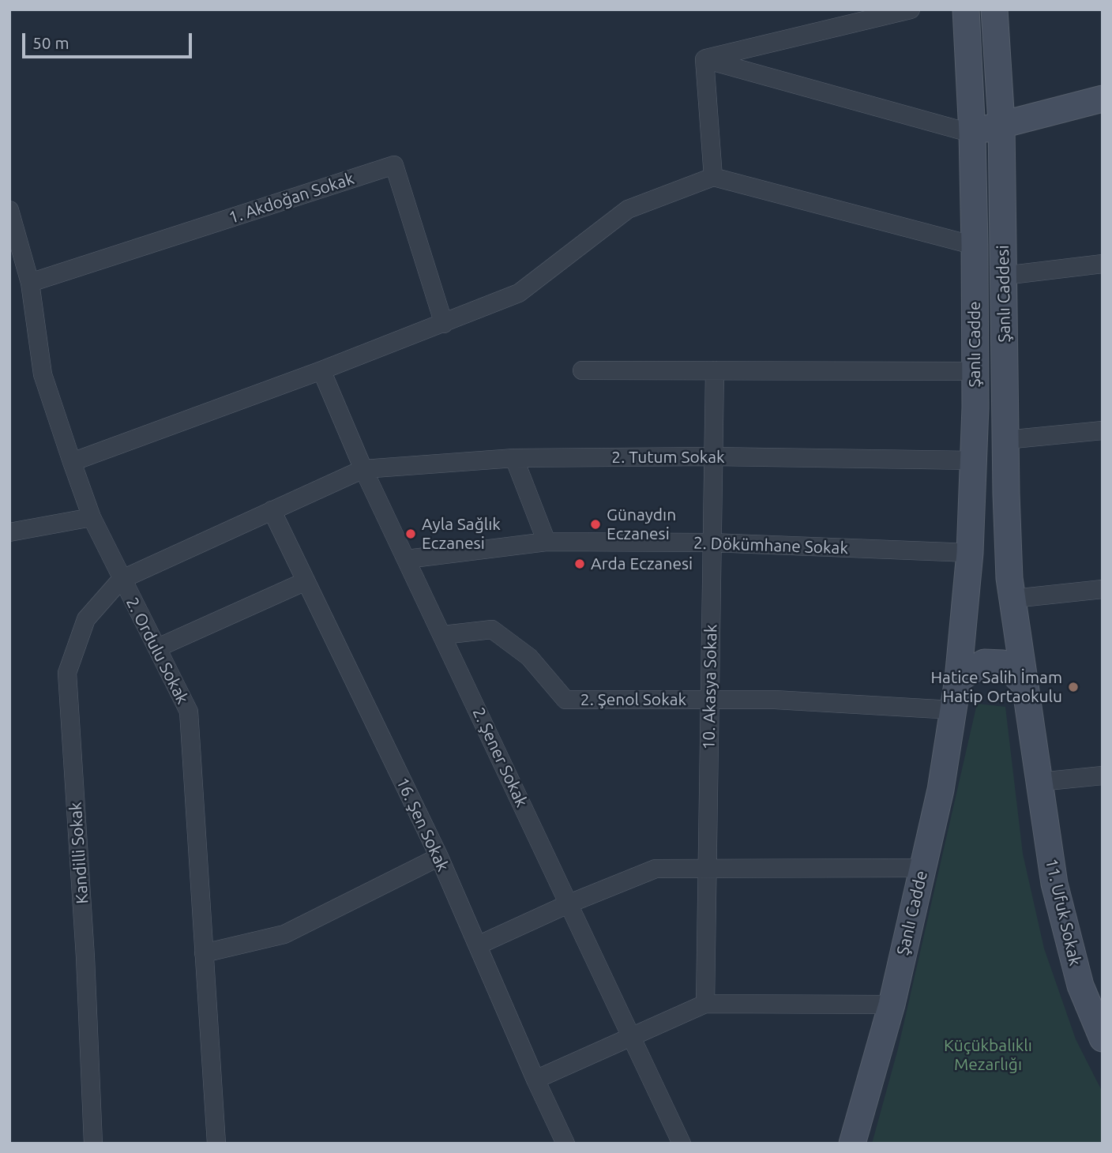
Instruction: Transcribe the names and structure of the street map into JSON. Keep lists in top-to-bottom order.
{
  "streets": {
    "main road": ["Şanlı Caddesi", "Şanlı Cadde", "11. Ufuk Sokak"],
    "street": [
      "1. Akdoğan Sokak",
      "2. Tutum Sokak",
      "2. Dökümhane Sokak",
      "2. Ordulu Sokak",
      "10. Akasya Sokak",
      "2. Şenol Sokak",
      "2. Şener Sokak",
      "16. Şen Sokak",
      "Kandilli Sokak"
    ]
  },
  "crossings": [
    ["1. Akdoğan Sokak", "2. Ordulu Sokak"],
    ["Şanlı Cadde", "2. Tutum Sokak"],
    ["Şanlı Cadde", "2. Dökümhane Sokak"],
    ["Şanlı Cadde", "2. Şenol Sokak"],
    ["2. Tutum Sokak", "2. Ordulu Sokak"],
    ["2. Tutum Sokak", "10. Akasya Sokak"],
    ["2. Tutum Sokak", "2. Şener Sokak"],
    ["2. Tutum Sokak", "16. Şen Sokak"],
    ["2. Tutum Sokak", "Kandilli Sokak"],
    ["2. Dökümhane Sokak", "10. Akasya Sokak"],
    ["2. Dökümhane Sokak", "2. Şener Sokak"],
    ["2. Ordulu Sokak", "Kandilli Sokak"],
    ["10. Akasya Sokak", "2. Şenol Sokak"],
    ["2. Şenol Sokak", "2. Şener Sokak"]
  ],
  "parks": ["Küçükbalıklı Mezarlığı"],
  "places": [
    "Günaydın Eczanesi",
    "Ayla Sağlık Eczanesi",
    "Arda Eczanesi",
    "Hatice Salih İmam Hatip Ortaokulu"
  ],
  "scale_bar": "50 m"
}
